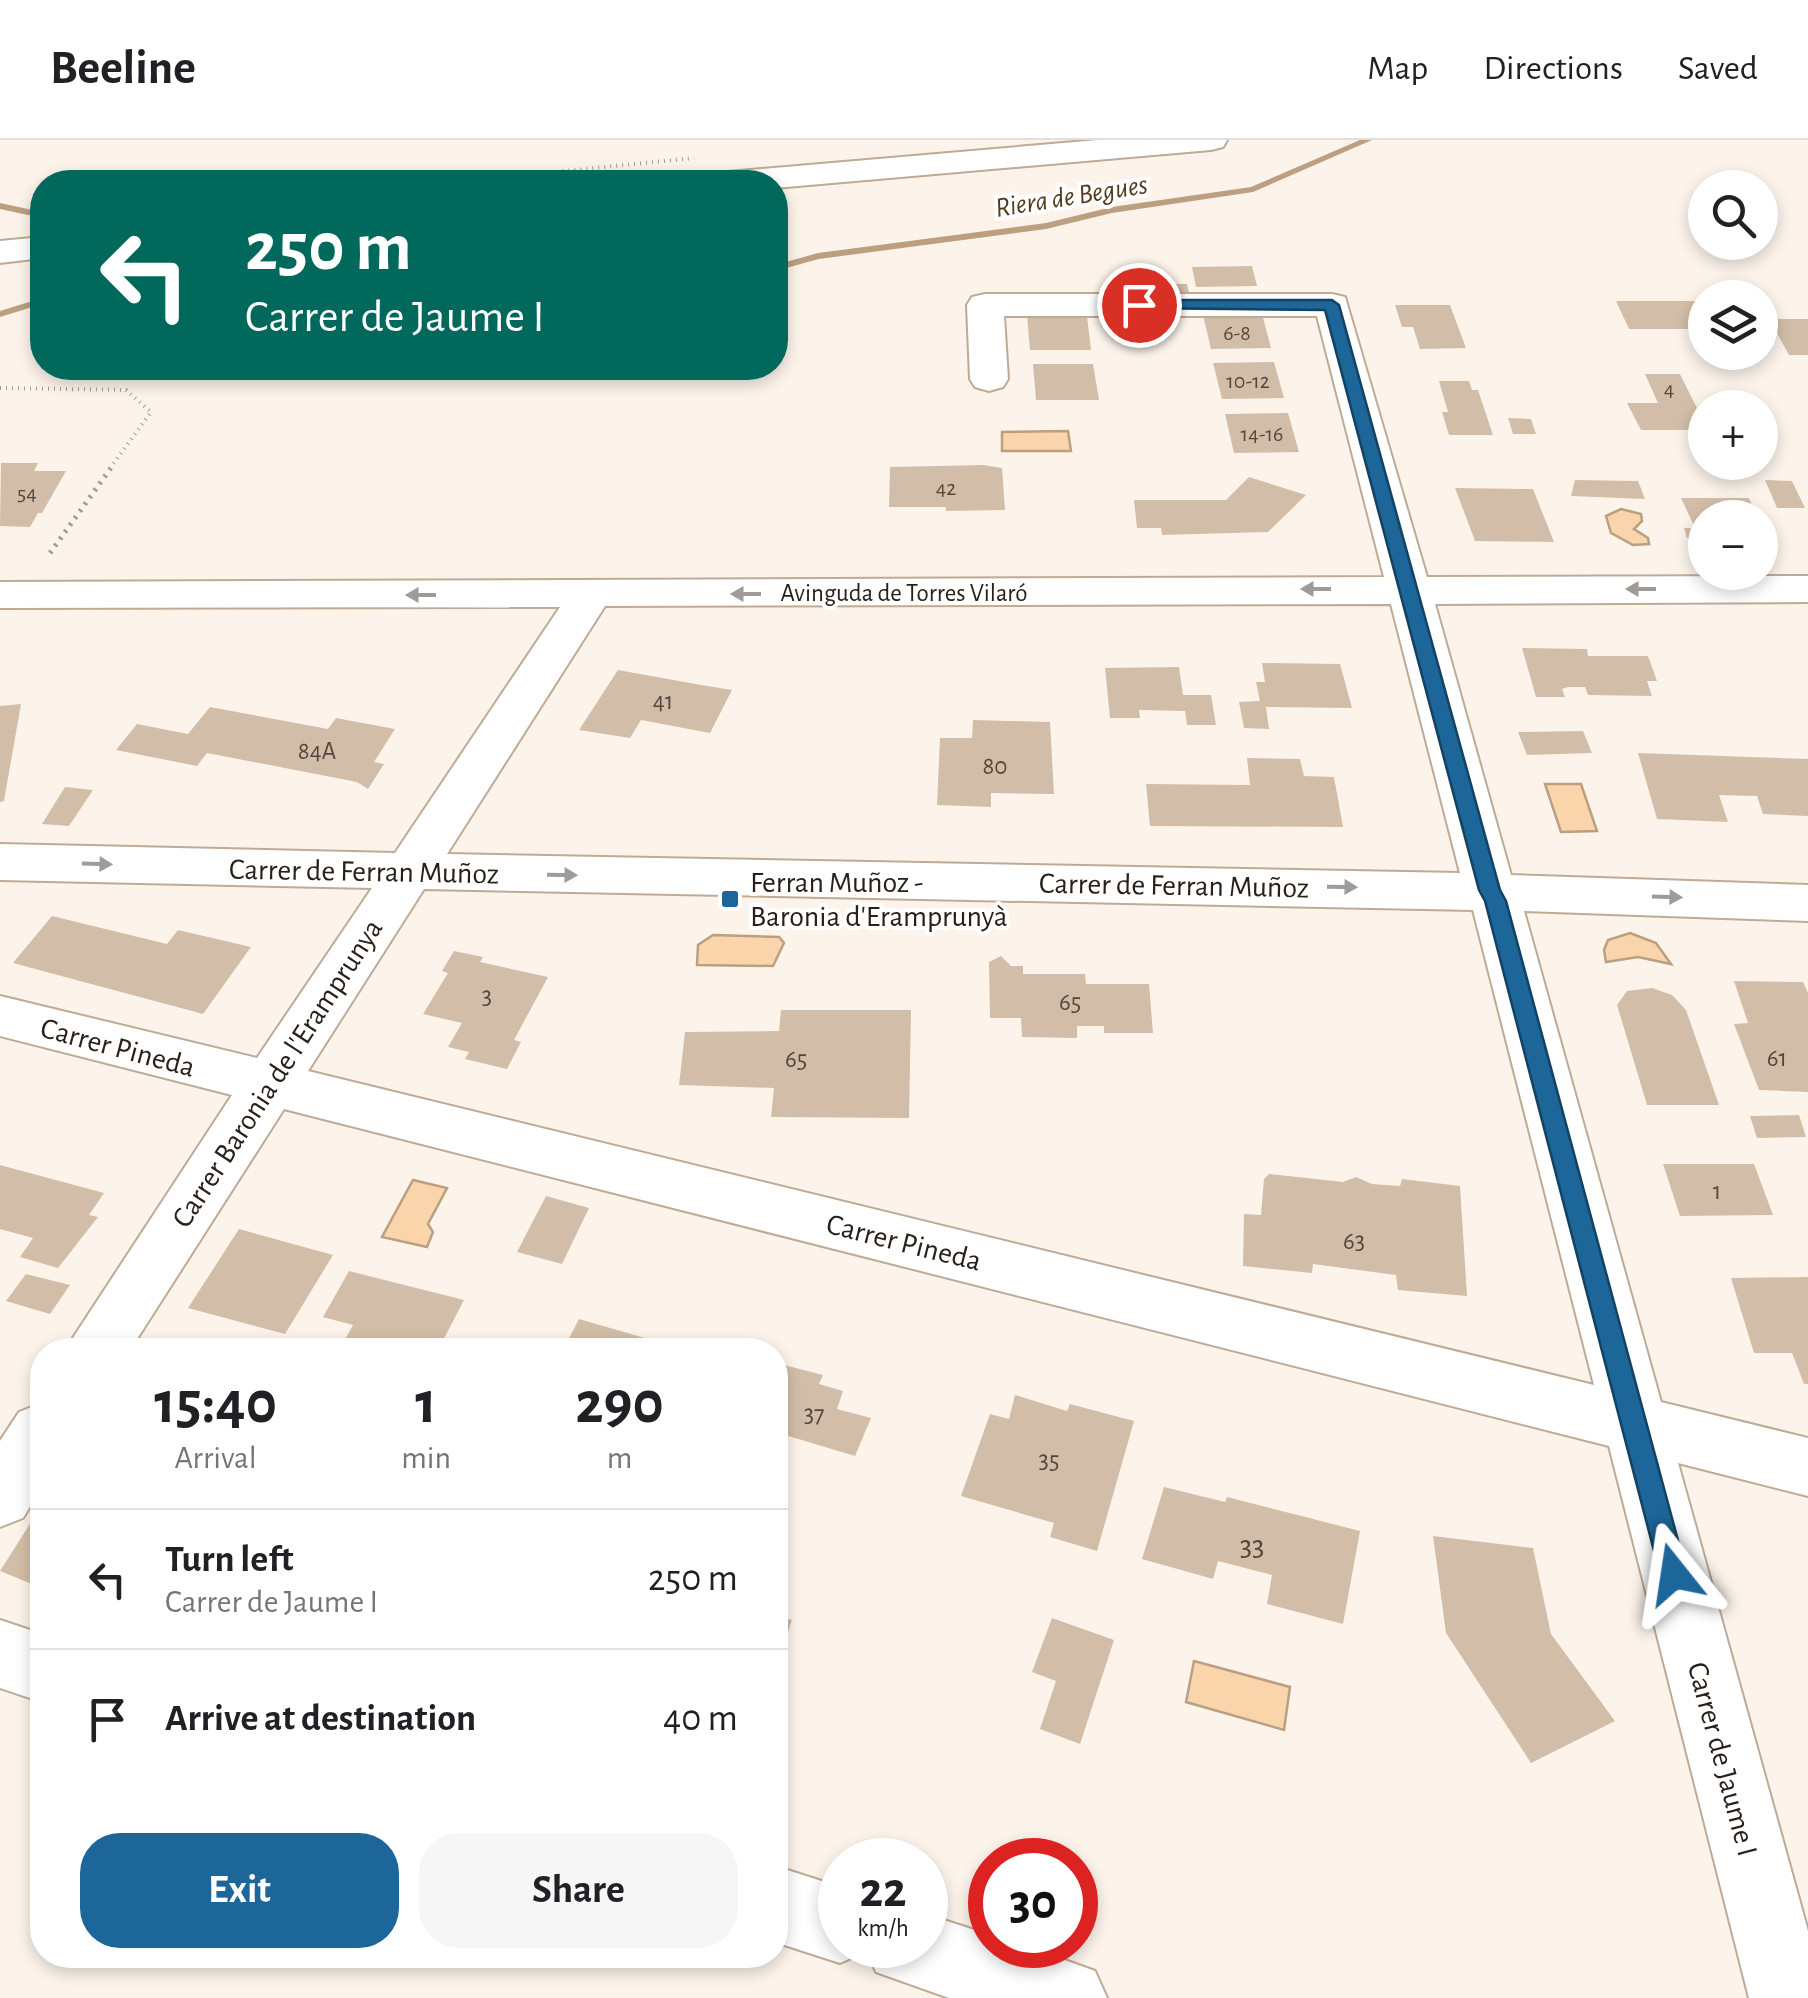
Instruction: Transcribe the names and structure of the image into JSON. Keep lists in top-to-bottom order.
{
  "streets": {
    "street": [
      "Avinguda de Torres Vilaró",
      "Carrer de Ferran Muñoz",
      "Carrer Pineda",
      "Carrer Baronia de l'Eramprunya",
      "Carrer de Jaume I"
    ]
  },
  "crossings": [
    ["Avinguda de Torres Vilaró", "Carrer Baronia de l'Eramprunya"],
    ["Avinguda de Torres Vilaró", "Carrer de Jaume I"],
    ["Carrer de Ferran Muñoz", "Carrer Baronia de l'Eramprunya"],
    ["Carrer de Ferran Muñoz", "Carrer de Jaume I"],
    ["Carrer Pineda", "Carrer Baronia de l'Eramprunya"],
    ["Carrer Pineda", "Carrer de Jaume I"]
  ],
  "one_way": ["Avinguda de Torres Vilaró", "Carrer de Ferran Muñoz"],
  "water": ["Riera de Begues"],
  "places": {
    "transit": ["Ferran Muñoz - Baronia d'Eramprunyà"]
  },
  "house_numbers": [
    "6-8",
    "10-12",
    "4",
    "14-16",
    "42",
    "54",
    "41",
    "84A",
    "80",
    "3",
    "65",
    "61",
    "65",
    "1",
    "63",
    "37",
    "35",
    "33"
  ],
  "page": {
    "header": "Beeline",
    "nav": ["Map", "Directions", "Saved"],
    "map_buttons": ["+", "−"],
    "turn": ["250 m", "Carrer de Jaume I"],
    "eta": [
      "15:40",
      "Arrival",
      "1",
      "min",
      "290",
      "m"
    ],
    "list": [
      {
        "name": "Turn left",
        "note": "Carrer de Jaume I",
        "value": "250 m"
      },
      {
        "name": "Arrive at destination",
        "value": "40 m"
      }
    ],
    "buttons": ["Exit", "Share"],
    "speed": "22 km/h",
    "limit": "30"
  }
}
